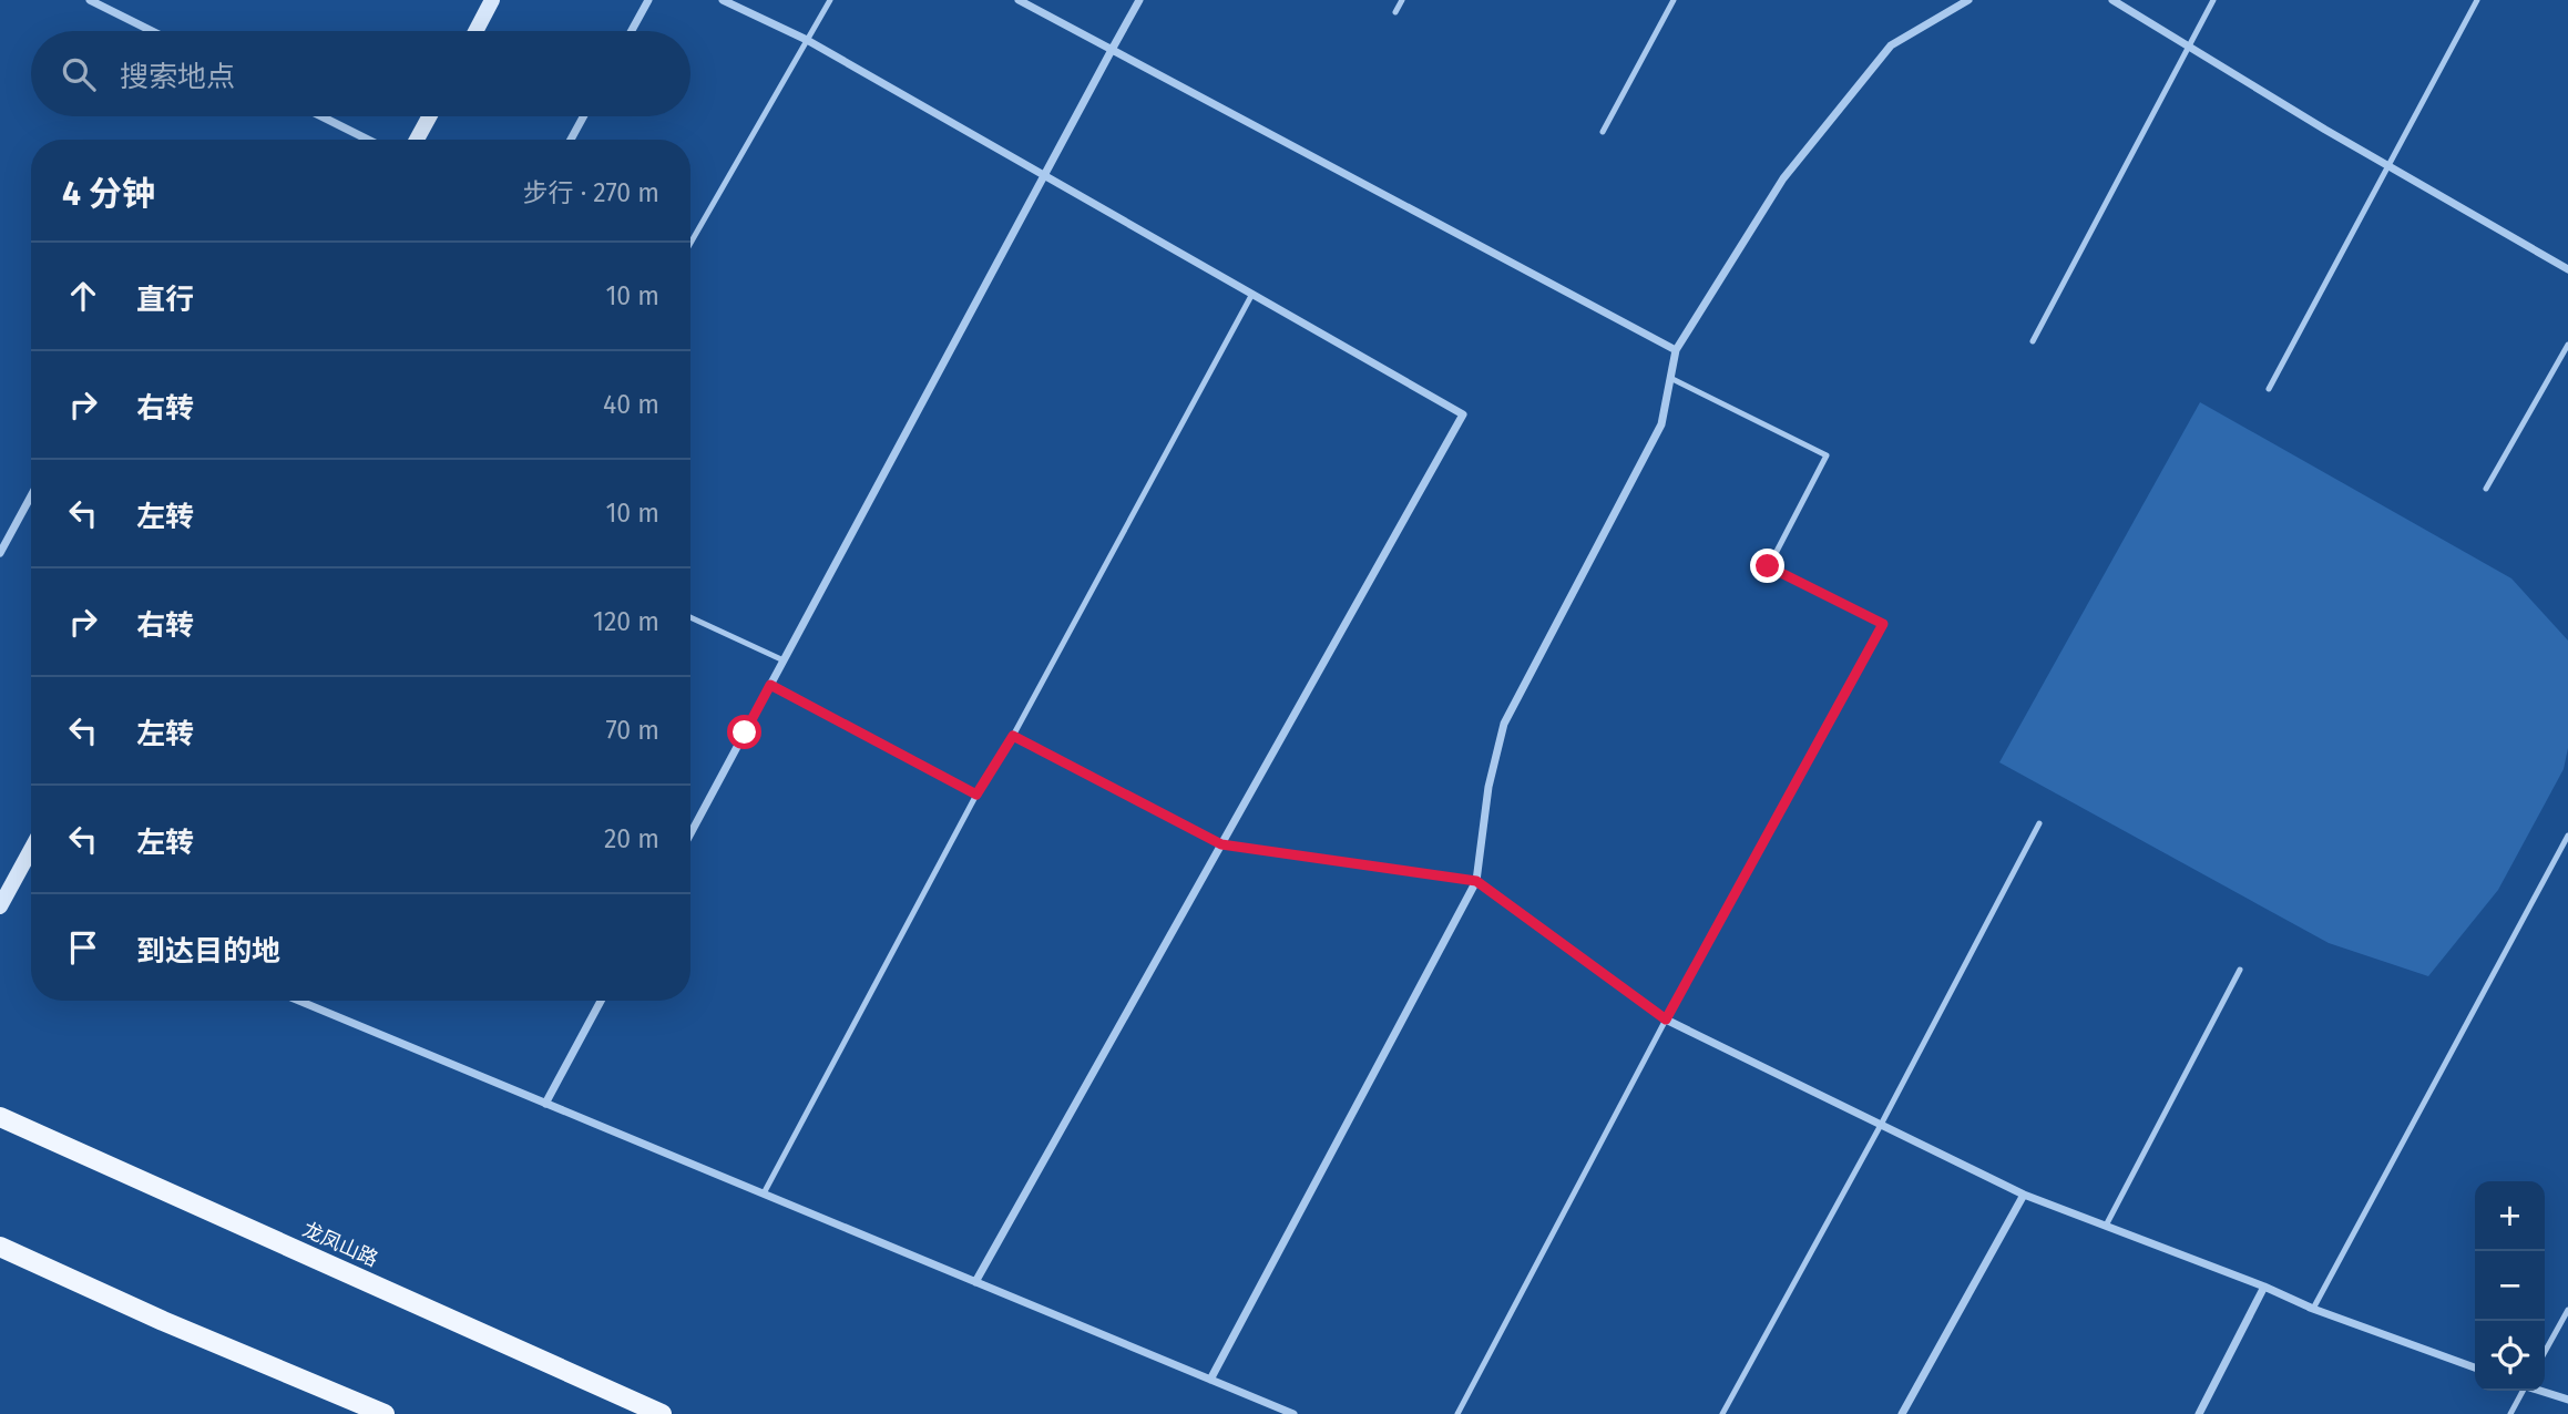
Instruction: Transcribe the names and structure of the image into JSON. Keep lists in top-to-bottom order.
{
  "streets": {
    "main road": ["龙凤山路"]
  },
  "page": {
    "search": "搜索地点",
    "heading": ["4 分钟", "步行 · 270 m"],
    "list": [
      ["直行", "10 m"],
      ["右转", "40 m"],
      ["左转", "10 m"],
      ["右转", "120 m"],
      ["左转", "70 m"],
      ["左转", "20 m"],
      "到达目的地"
    ],
    "map_buttons": ["+", "−"]
  }
}
